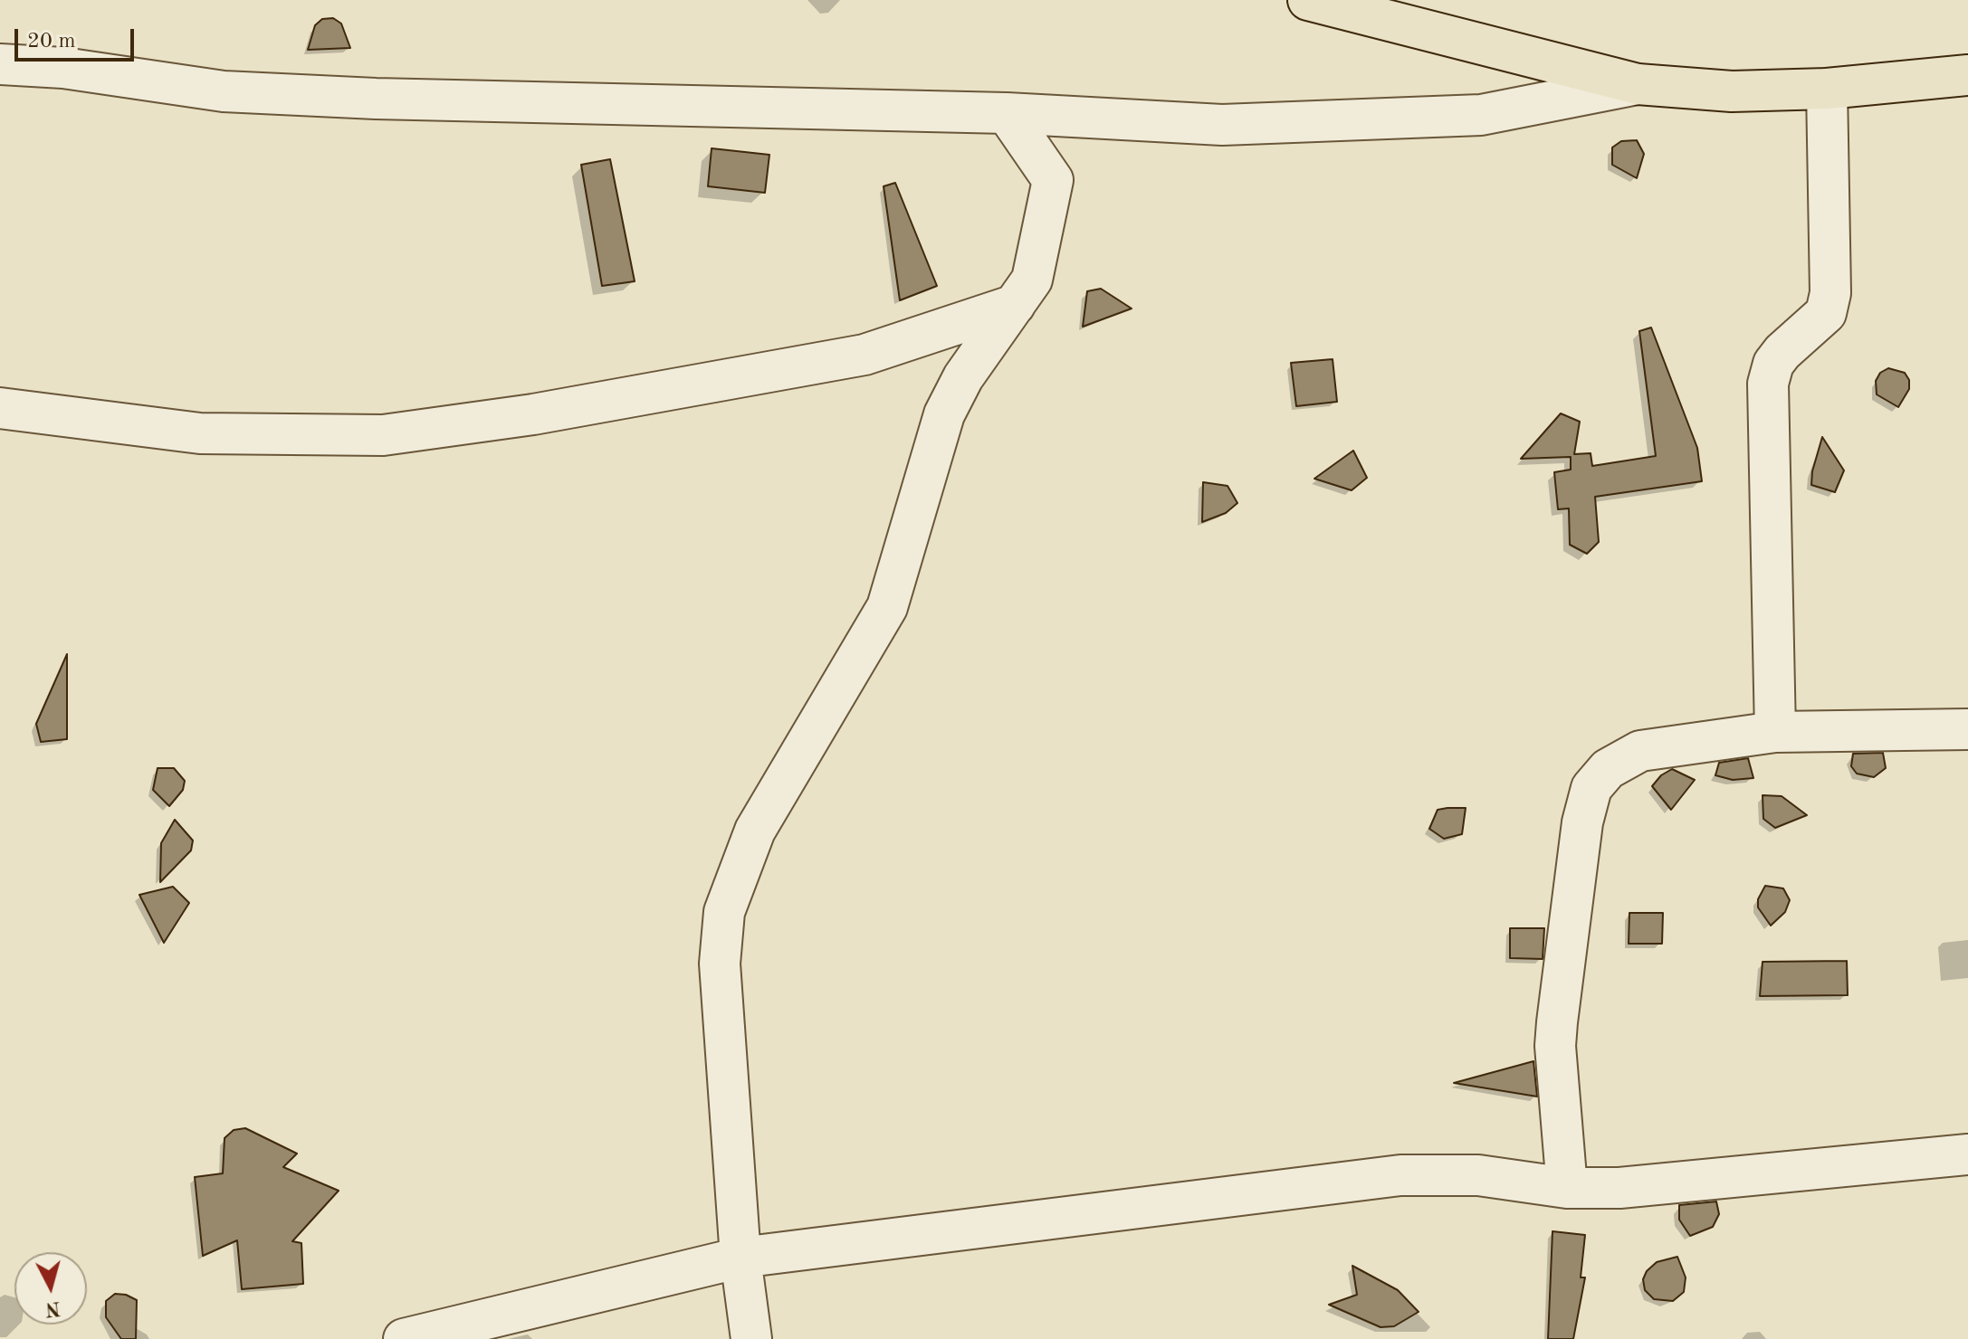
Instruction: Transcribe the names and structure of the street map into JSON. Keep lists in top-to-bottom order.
{
  "scale_bar": "20 m",
  "north": "bottom"
}
